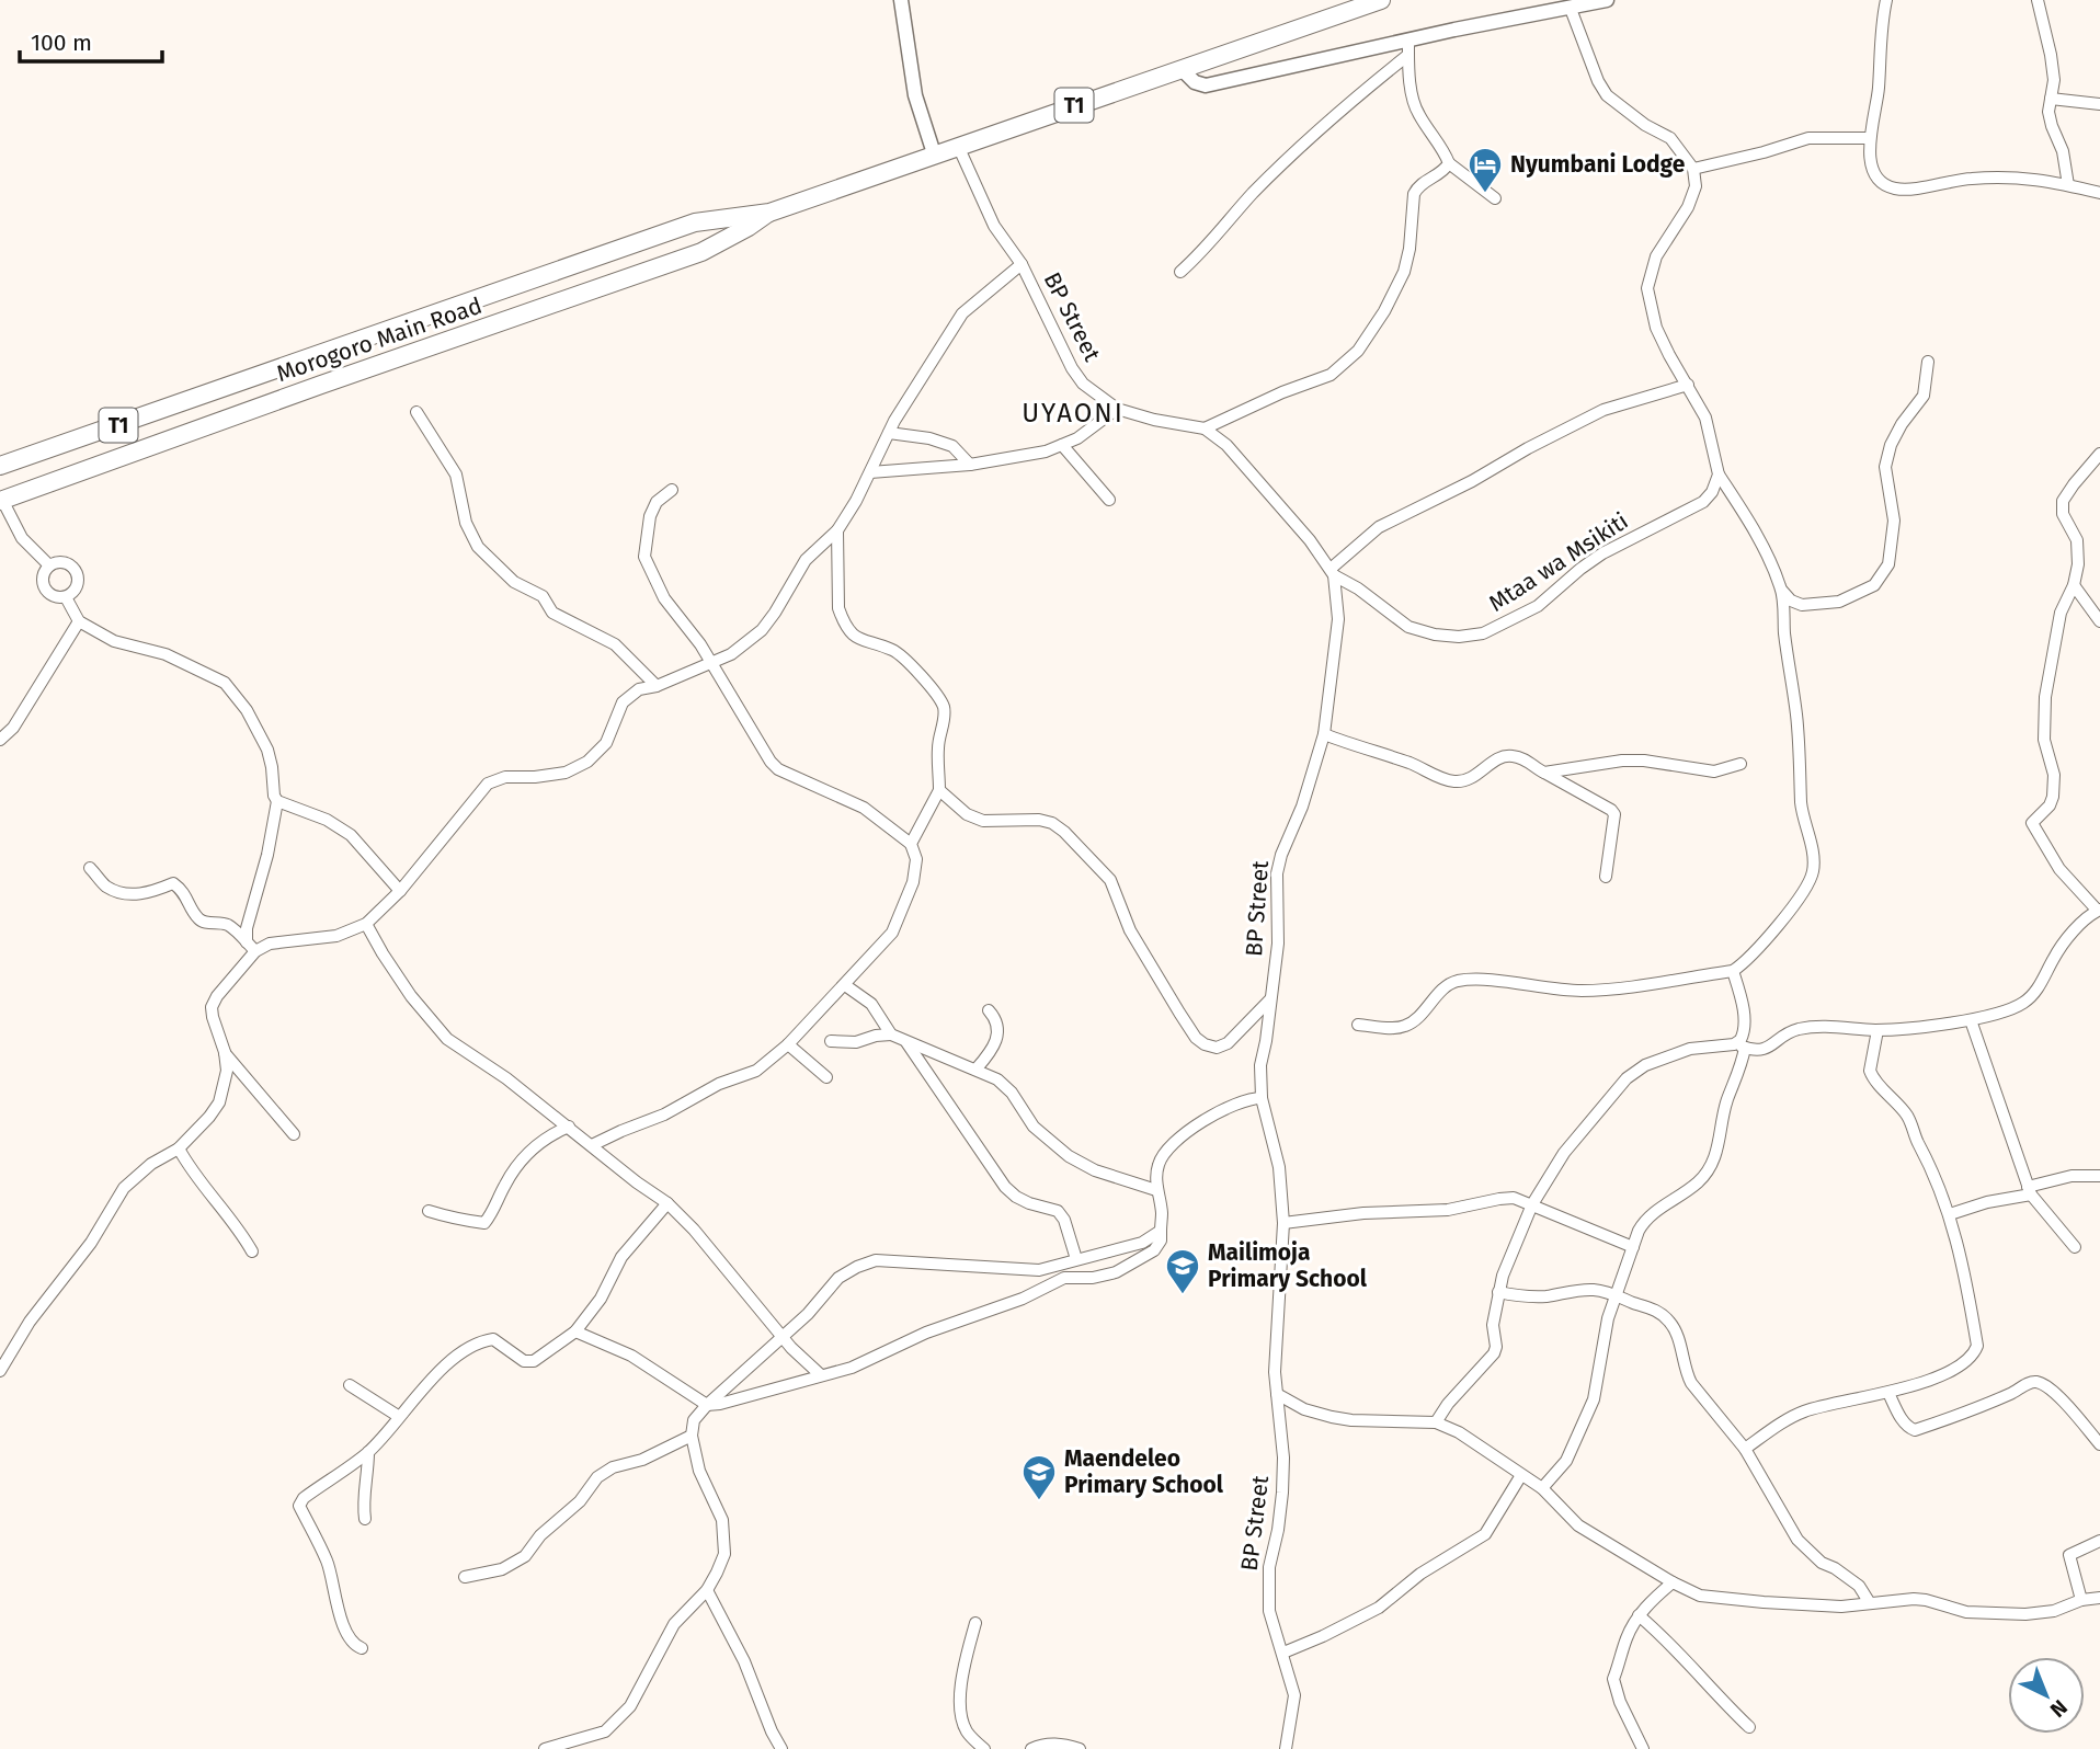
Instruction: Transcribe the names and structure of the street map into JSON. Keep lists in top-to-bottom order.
{
  "streets": {
    "highway": ["T1", "Morogoro Main Road"],
    "street": ["BP Street", "Mtaa wa Msikiti"]
  },
  "crossings": [
    ["BP Street", "Morogoro Main Road"],
    ["BP Street", "Mtaa wa Msikiti"]
  ],
  "districts": ["UYAONI"],
  "places": {
    "hotel": ["Nyumbani Lodge"],
    "school or university": ["Mailimoja Primary School", "Maendeleo Primary School"]
  },
  "scale_bar": "100 m",
  "north": "bottom right"
}
